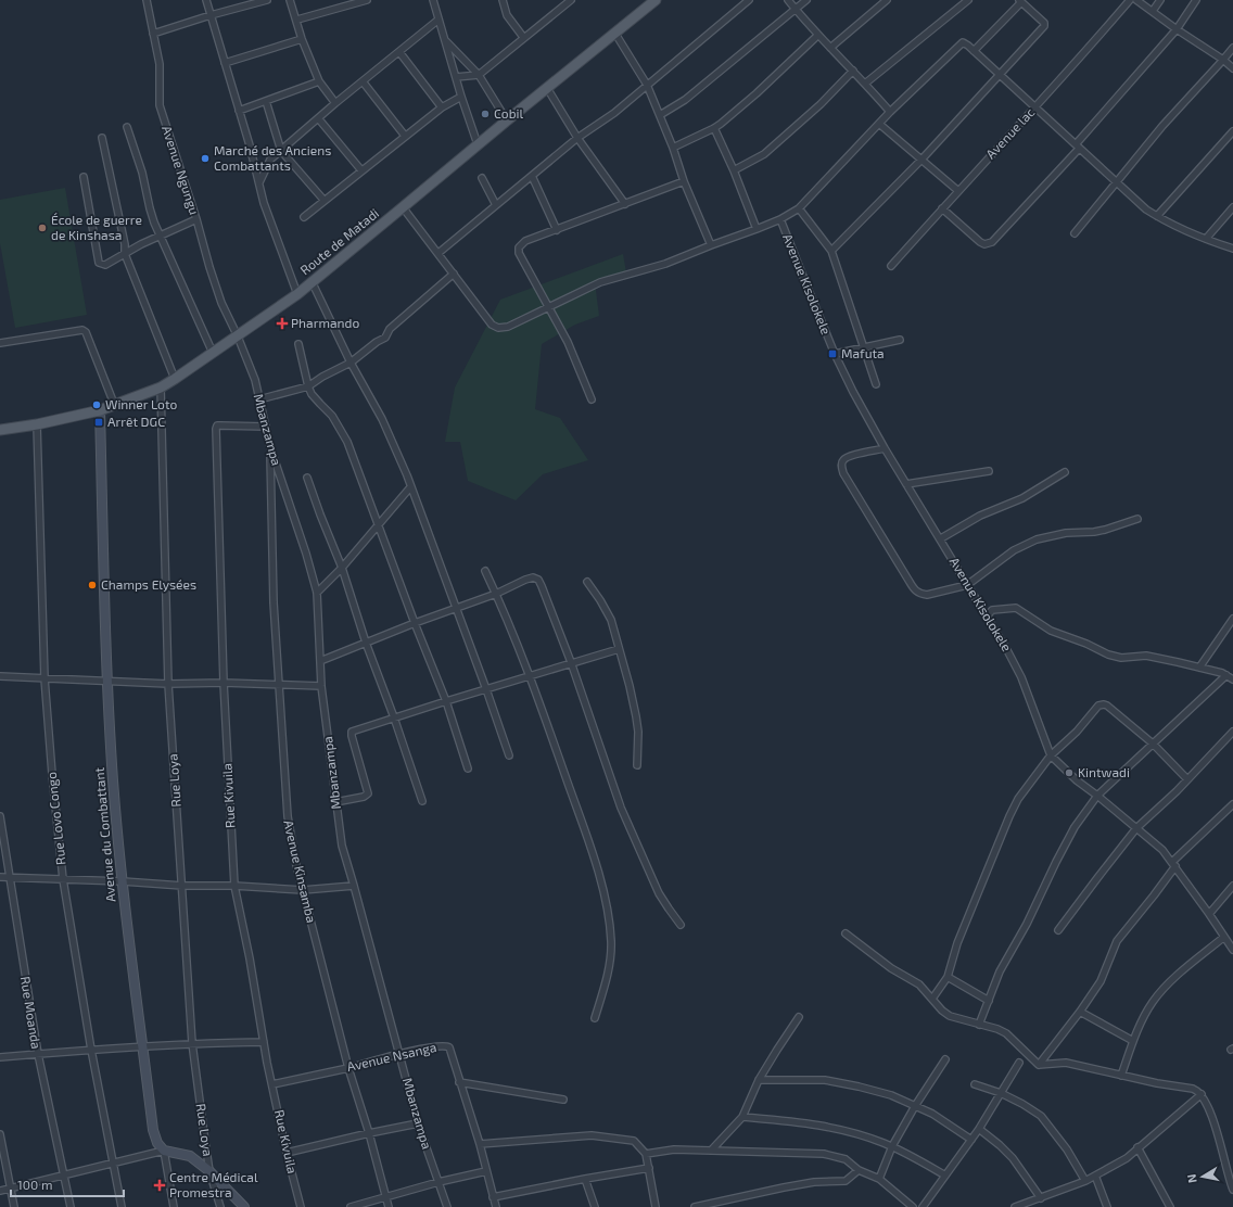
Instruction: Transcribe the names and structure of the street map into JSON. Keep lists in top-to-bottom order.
{
  "streets": {
    "main road": ["Route de Matadi"],
    "street": [
      "Avenue lac",
      "Avenue Ngungu",
      "Avenue Kisolokele",
      "Mbanzampa",
      "Rue Loya",
      "Rue Kivuila",
      "Rue Lovo Congo",
      "Avenue du Combattant",
      "Avenue Kinsamba",
      "Rue Moanda",
      "Avenue Nsanga"
    ]
  },
  "crossings": [
    ["Avenue Ngungu", "Route de Matadi"],
    ["Avenue Ngungu", "Mbanzampa"],
    ["Route de Matadi", "Mbanzampa"],
    ["Route de Matadi", "Rue Loya"],
    ["Route de Matadi", "Rue Lovo Congo"],
    ["Route de Matadi", "Avenue du Combattant"],
    ["Mbanzampa", "Rue Kivuila"],
    ["Mbanzampa", "Avenue Kinsamba"],
    ["Mbanzampa", "Avenue Nsanga"],
    ["Rue Kivuila", "Avenue Nsanga"],
    ["Avenue Kinsamba", "Avenue Nsanga"]
  ],
  "places": {
    "other": [
      "Cobil",
      "Marché des Anciens Combattants",
      "École de guerre de Kinshasa",
      "Winner Loto",
      "Champs Elysées",
      "Kintwadi"
    ],
    "health": ["Pharmando", "Centre Médical Promestra"],
    "transit": ["Mafuta", "Arrêt DGC"]
  },
  "scale_bar": "100 m",
  "north": "left"
}
